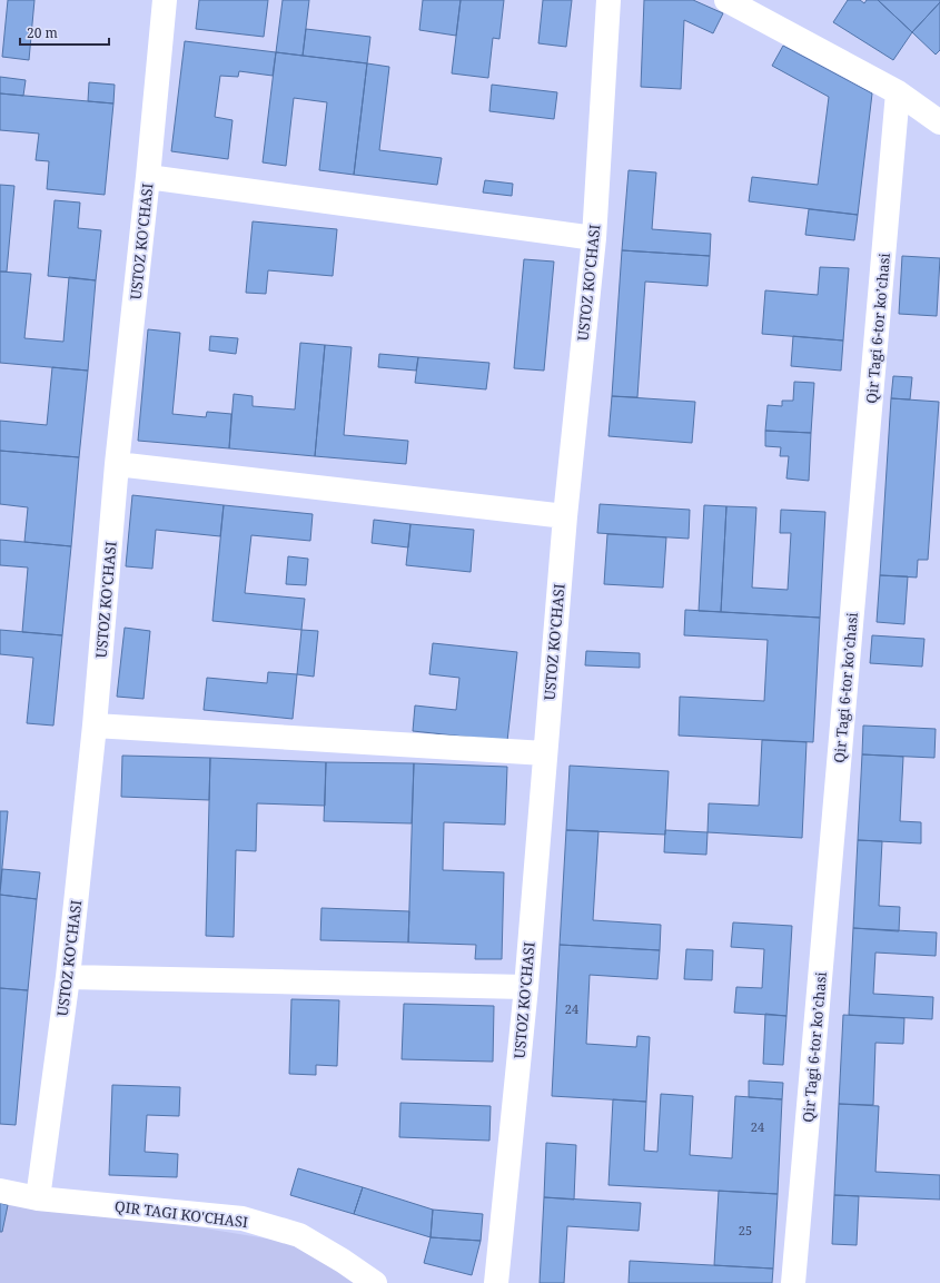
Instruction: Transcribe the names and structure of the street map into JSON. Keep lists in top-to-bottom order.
{
  "streets": {
    "street": ["USTOZ KO'CHASI", "Qir Tagi 6-tor koʼchasi", "QIR TAGI KO'CHASI"]
  },
  "crossings": [
    ["USTOZ KO'CHASI", "QIR TAGI KO'CHASI"]
  ],
  "house_numbers": ["24", "24", "25"],
  "scale_bar": "20 m"
}
